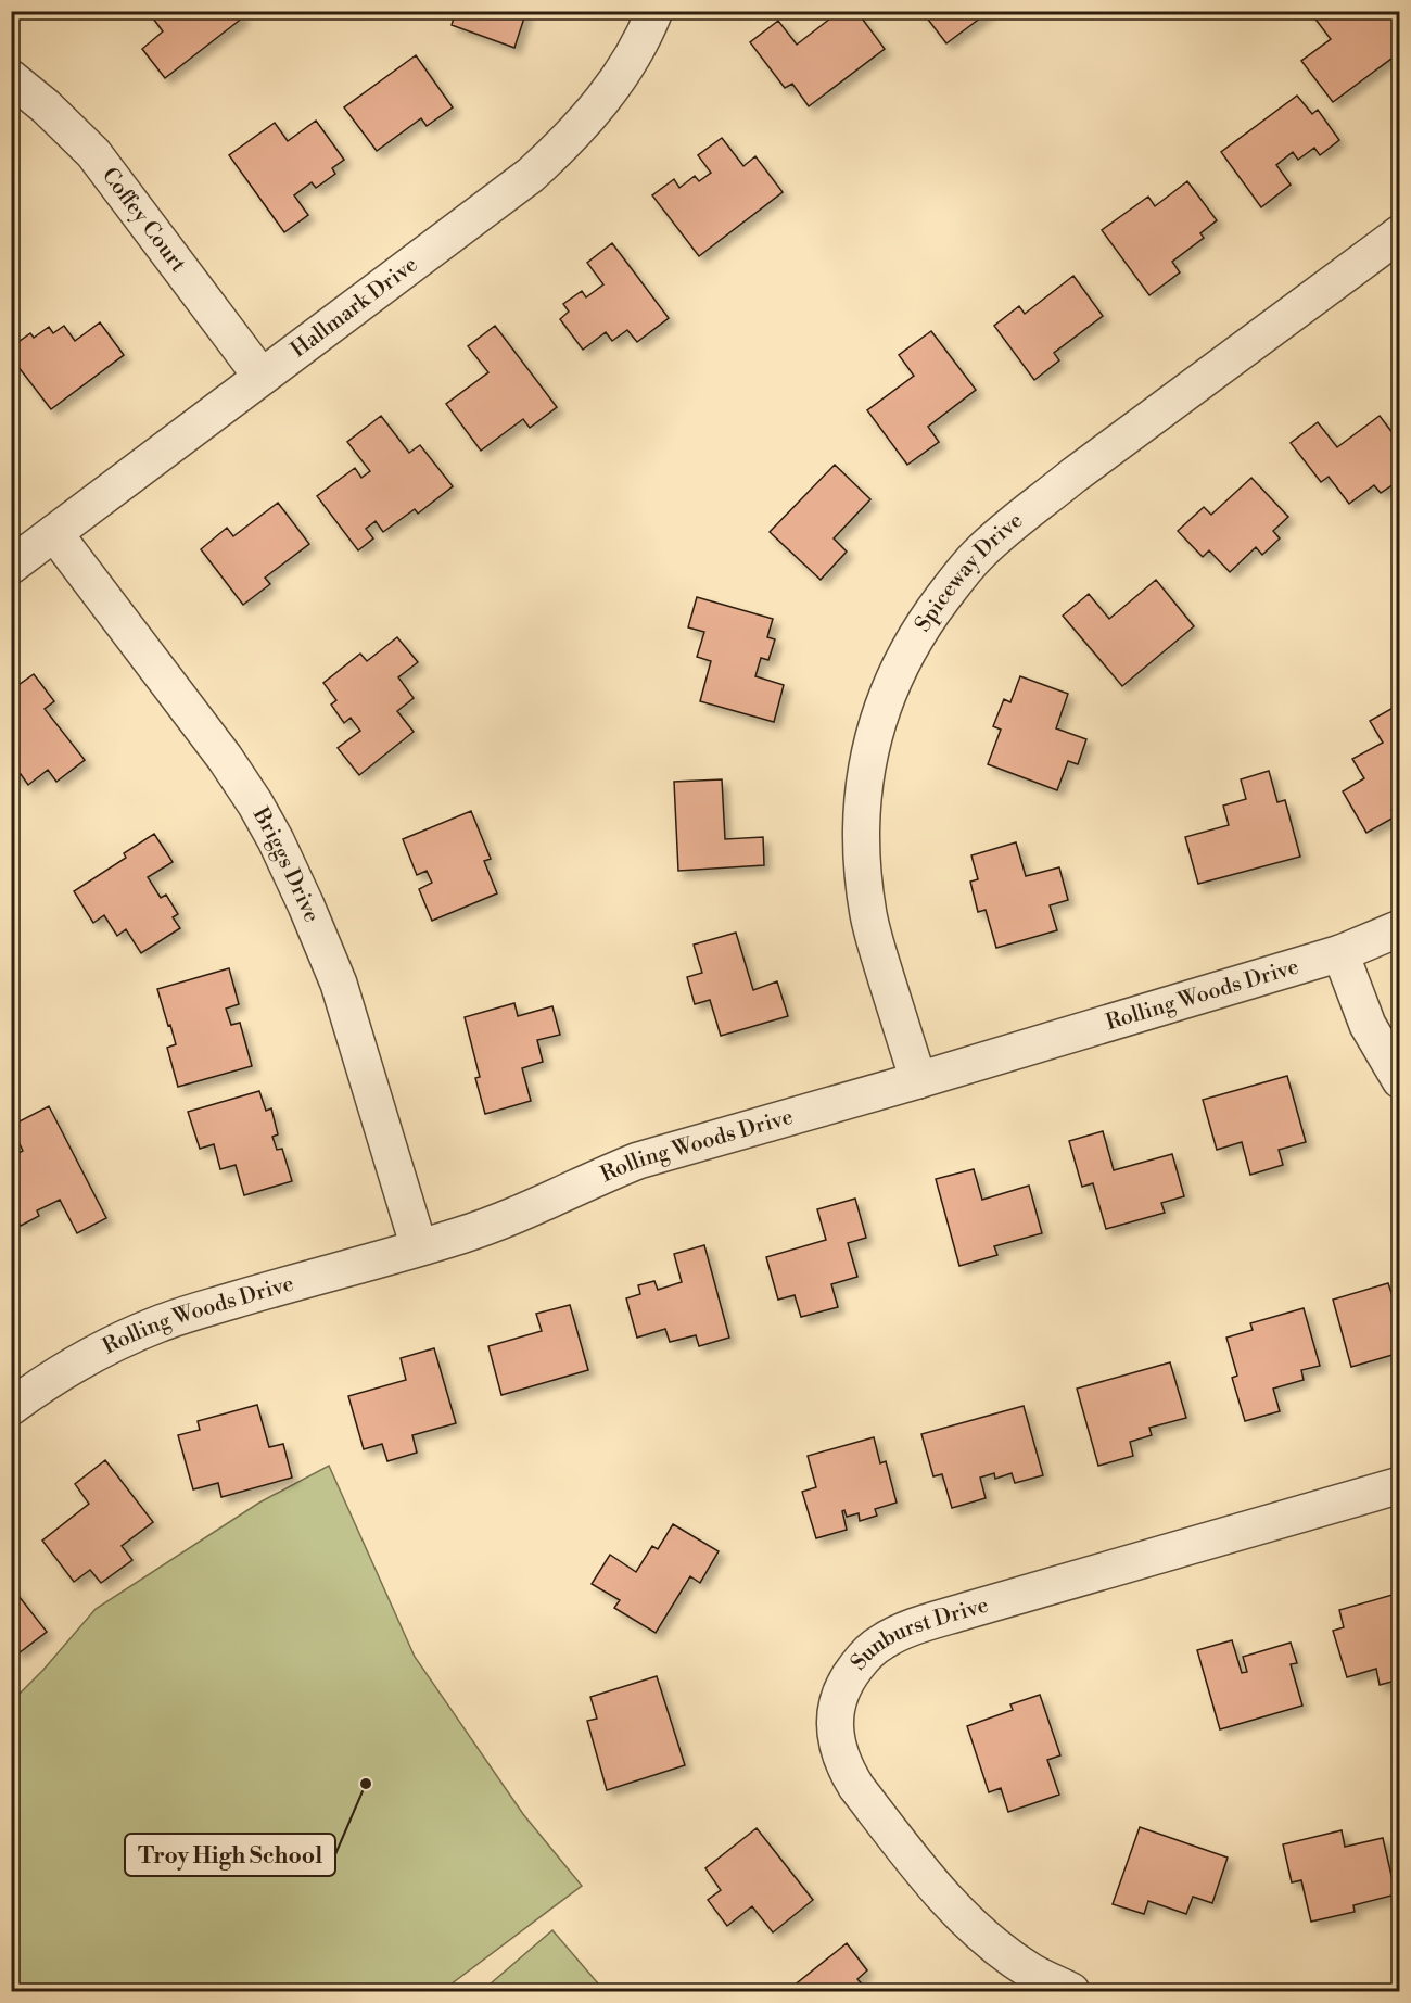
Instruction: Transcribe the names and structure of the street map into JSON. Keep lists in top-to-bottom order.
{
  "streets": {
    "street": [
      "Coffey Court",
      "Hallmark Drive",
      "Spiceway Drive",
      "Briggs Drive",
      "Rolling Woods Drive",
      "Sunburst Drive"
    ]
  },
  "crossings": [
    ["Coffey Court", "Hallmark Drive"],
    ["Hallmark Drive", "Briggs Drive"],
    ["Spiceway Drive", "Rolling Woods Drive"],
    ["Briggs Drive", "Rolling Woods Drive"]
  ],
  "places": ["Troy High School"]
}
